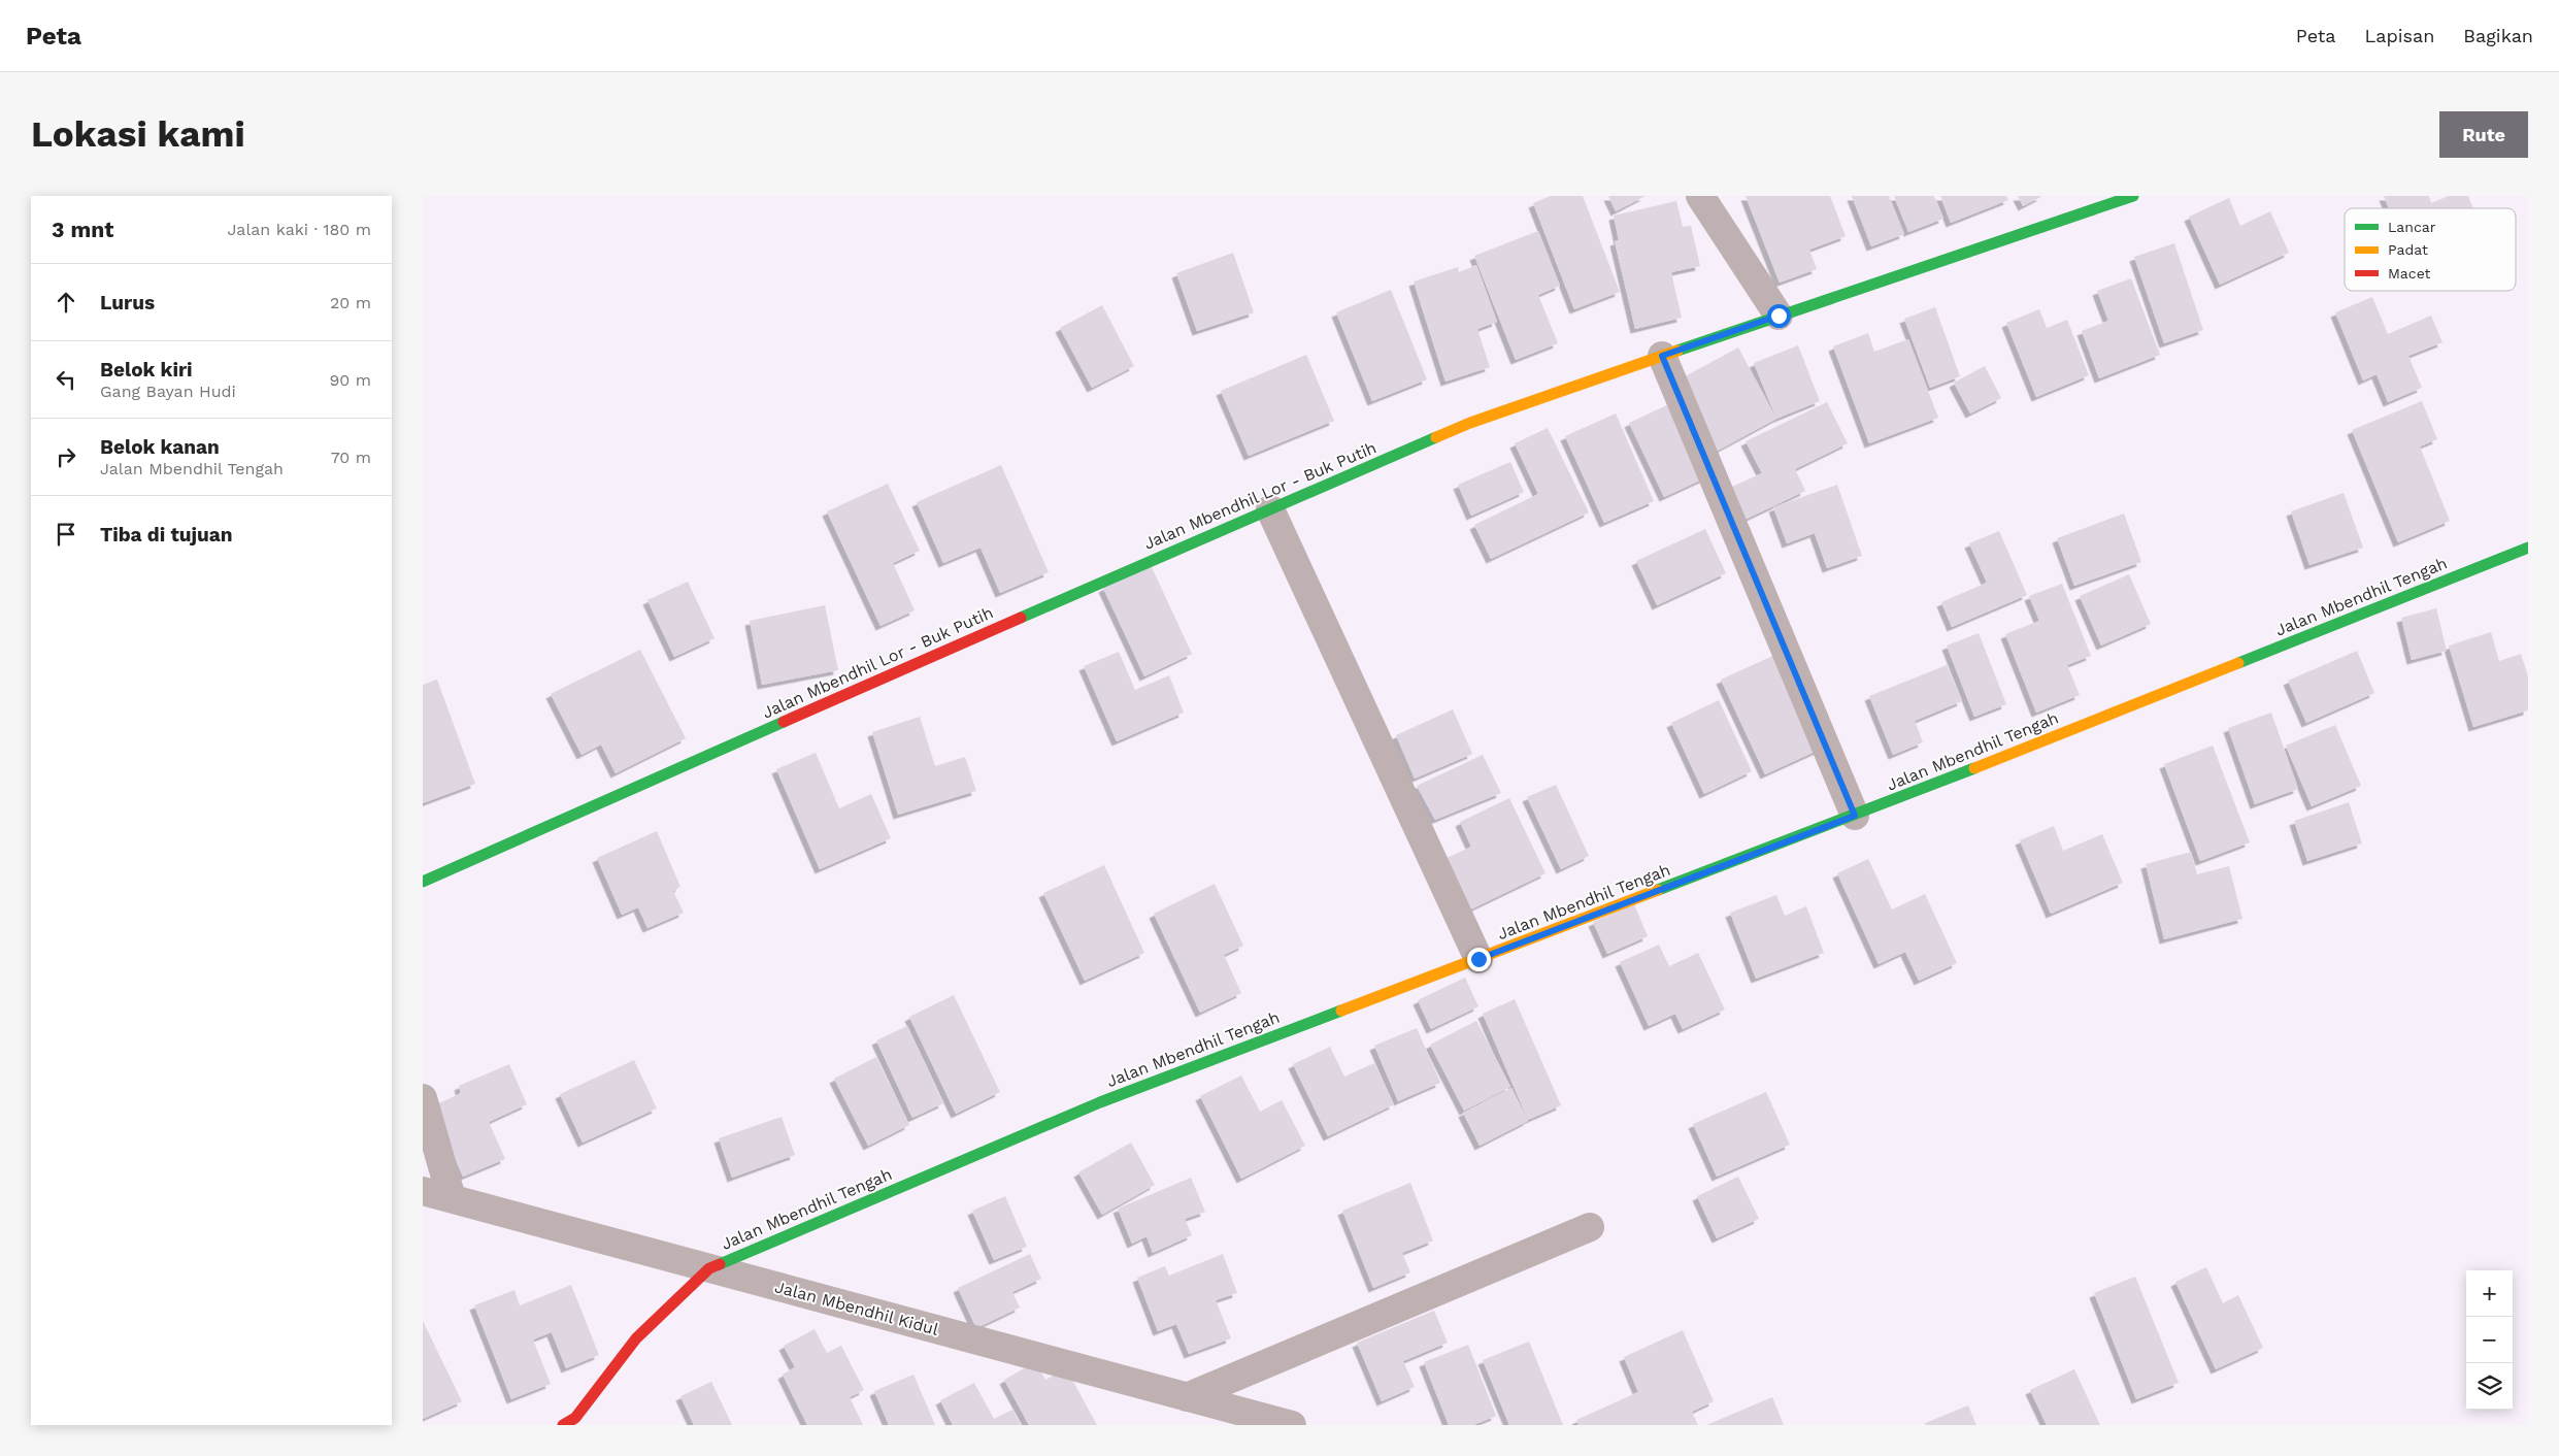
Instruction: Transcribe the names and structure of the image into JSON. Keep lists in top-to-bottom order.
{
  "streets": {
    "street": ["Jalan Mbendhil Lor - Buk Putih", "Jalan Mbendhil Tengah", "Jalan Mbendhil Kidul"]
  },
  "crossings": [
    ["Jalan Mbendhil Tengah", "Jalan Mbendhil Kidul"]
  ],
  "legend": ["Lancar", "Padat", "Macet"],
  "page": {
    "header": "Peta",
    "nav": ["Peta", "Lapisan", "Bagikan"],
    "buttons": "Rute",
    "title": "Lokasi kami",
    "heading": ["3 mnt", "Jalan kaki · 180 m"],
    "list": [
      ["Lurus", "20 m"],
      ["Belok kiri", "Gang Bayan Hudi", "90 m"],
      ["Belok kanan", "Jalan Mbendhil Tengah", "70 m"],
      "Tiba di tujuan"
    ],
    "map_buttons": ["+", "−"]
  }
}
